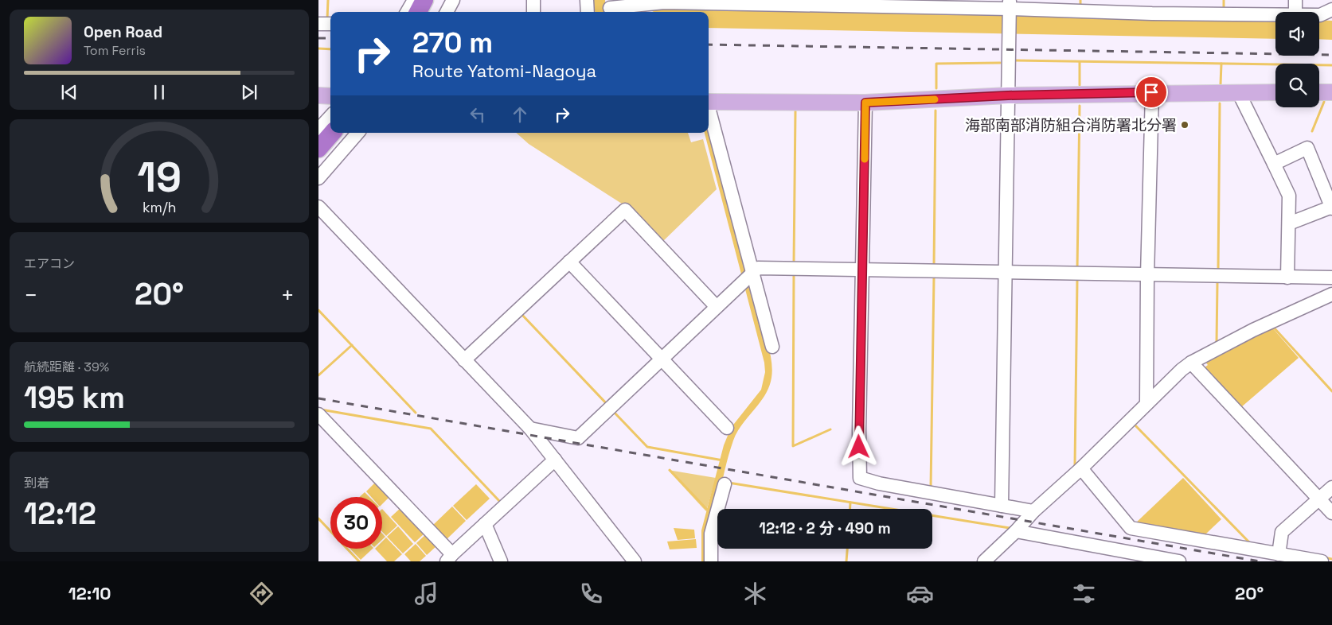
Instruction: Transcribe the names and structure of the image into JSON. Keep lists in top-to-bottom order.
{
  "places": ["海部南部消防組合消防署北分署"],
  "page": {
    "turn": ["270 m", "Route Yatomi-Nagoya"],
    "song": ["Open Road", "Tom Ferris"],
    "tile": [
      "エアコン",
      ["航続距離 · 39%", "195 km"],
      ["到着", "12:12"]
    ],
    "heat": ["−", "20°", "+"],
    "limit": "30",
    "trip": "12:12 · 2 分 · 490 m",
    "tabs": ["12:10", "20°"],
    "gauge": ["19", "km/h"]
  }
}
